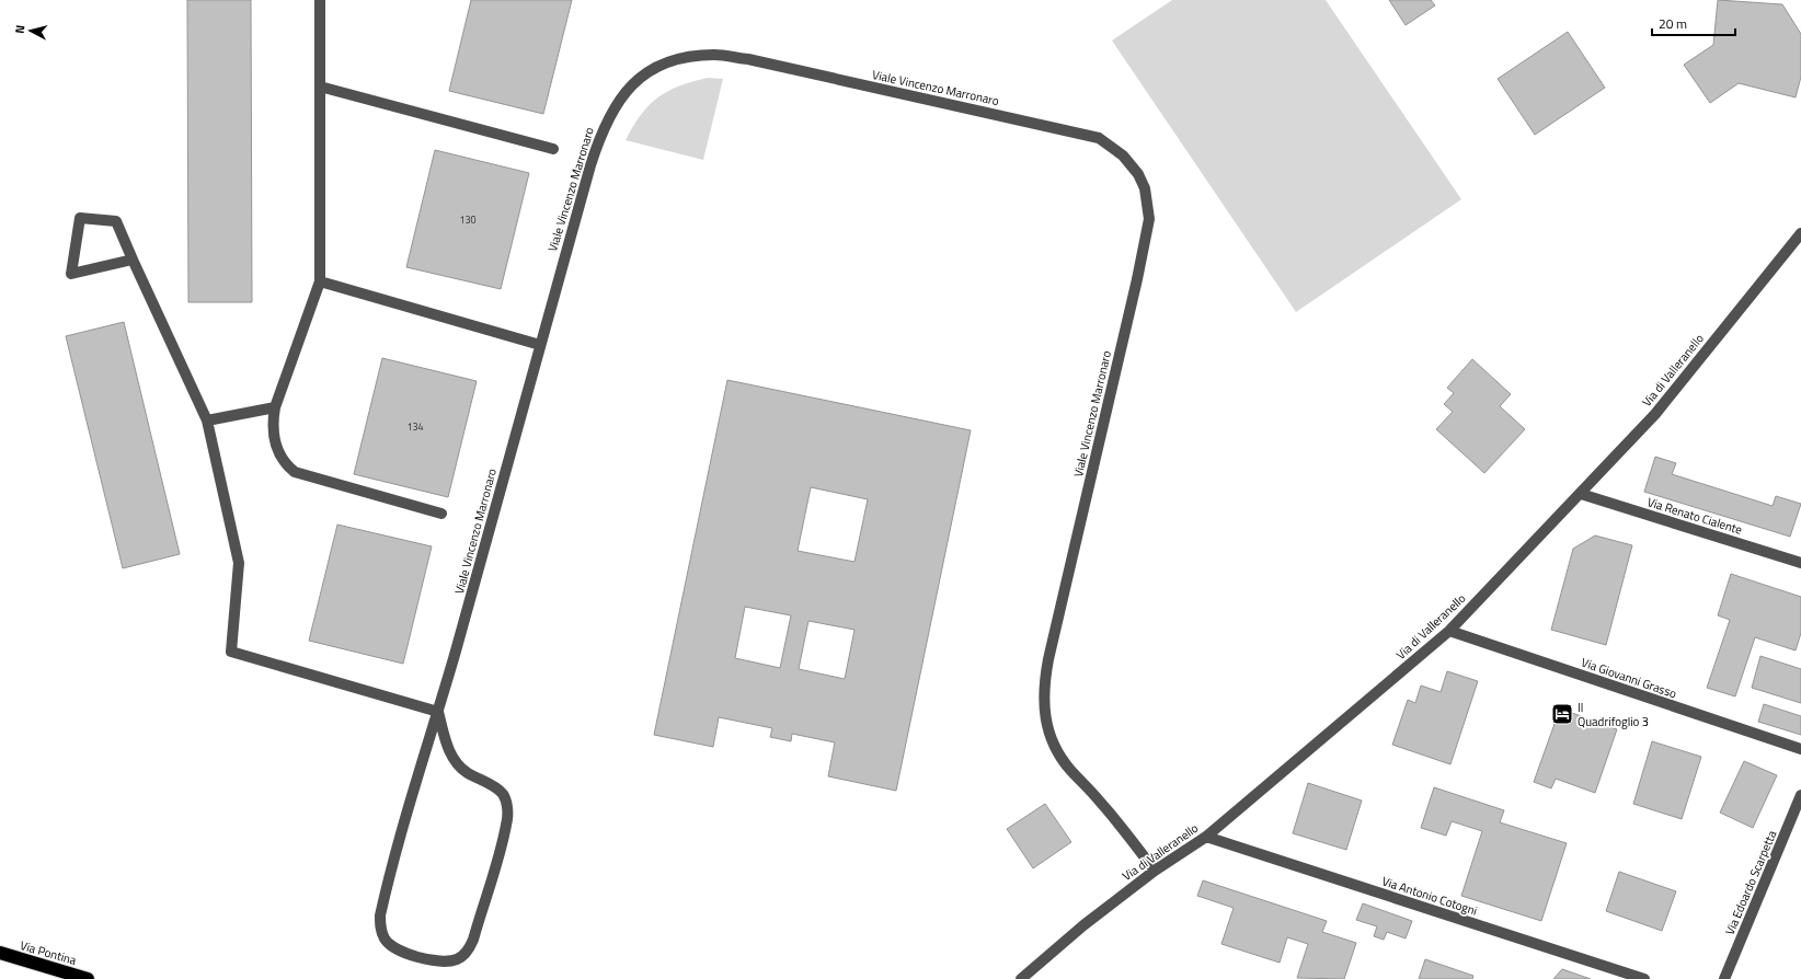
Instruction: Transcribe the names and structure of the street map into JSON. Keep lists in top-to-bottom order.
{
  "streets": {
    "highway": ["Via Pontina"],
    "street": [
      "Viale Vincenzo Marronaro",
      "Via di Valleranello",
      "Via Renato Cialente",
      "Via Giovanni Grasso",
      "Via Edoardo Scarpetta",
      "Via Antonio Cotogni"
    ]
  },
  "crossings": [
    ["Viale Vincenzo Marronaro", "Via di Valleranello"],
    ["Via di Valleranello", "Via Renato Cialente"],
    ["Via di Valleranello", "Via Giovanni Grasso"],
    ["Via di Valleranello", "Via Antonio Cotogni"]
  ],
  "places": {
    "hotel": ["Il Quadrifoglio 3"]
  },
  "house_numbers": ["130", "134"],
  "scale_bar": "20 m",
  "north": "left"
}
